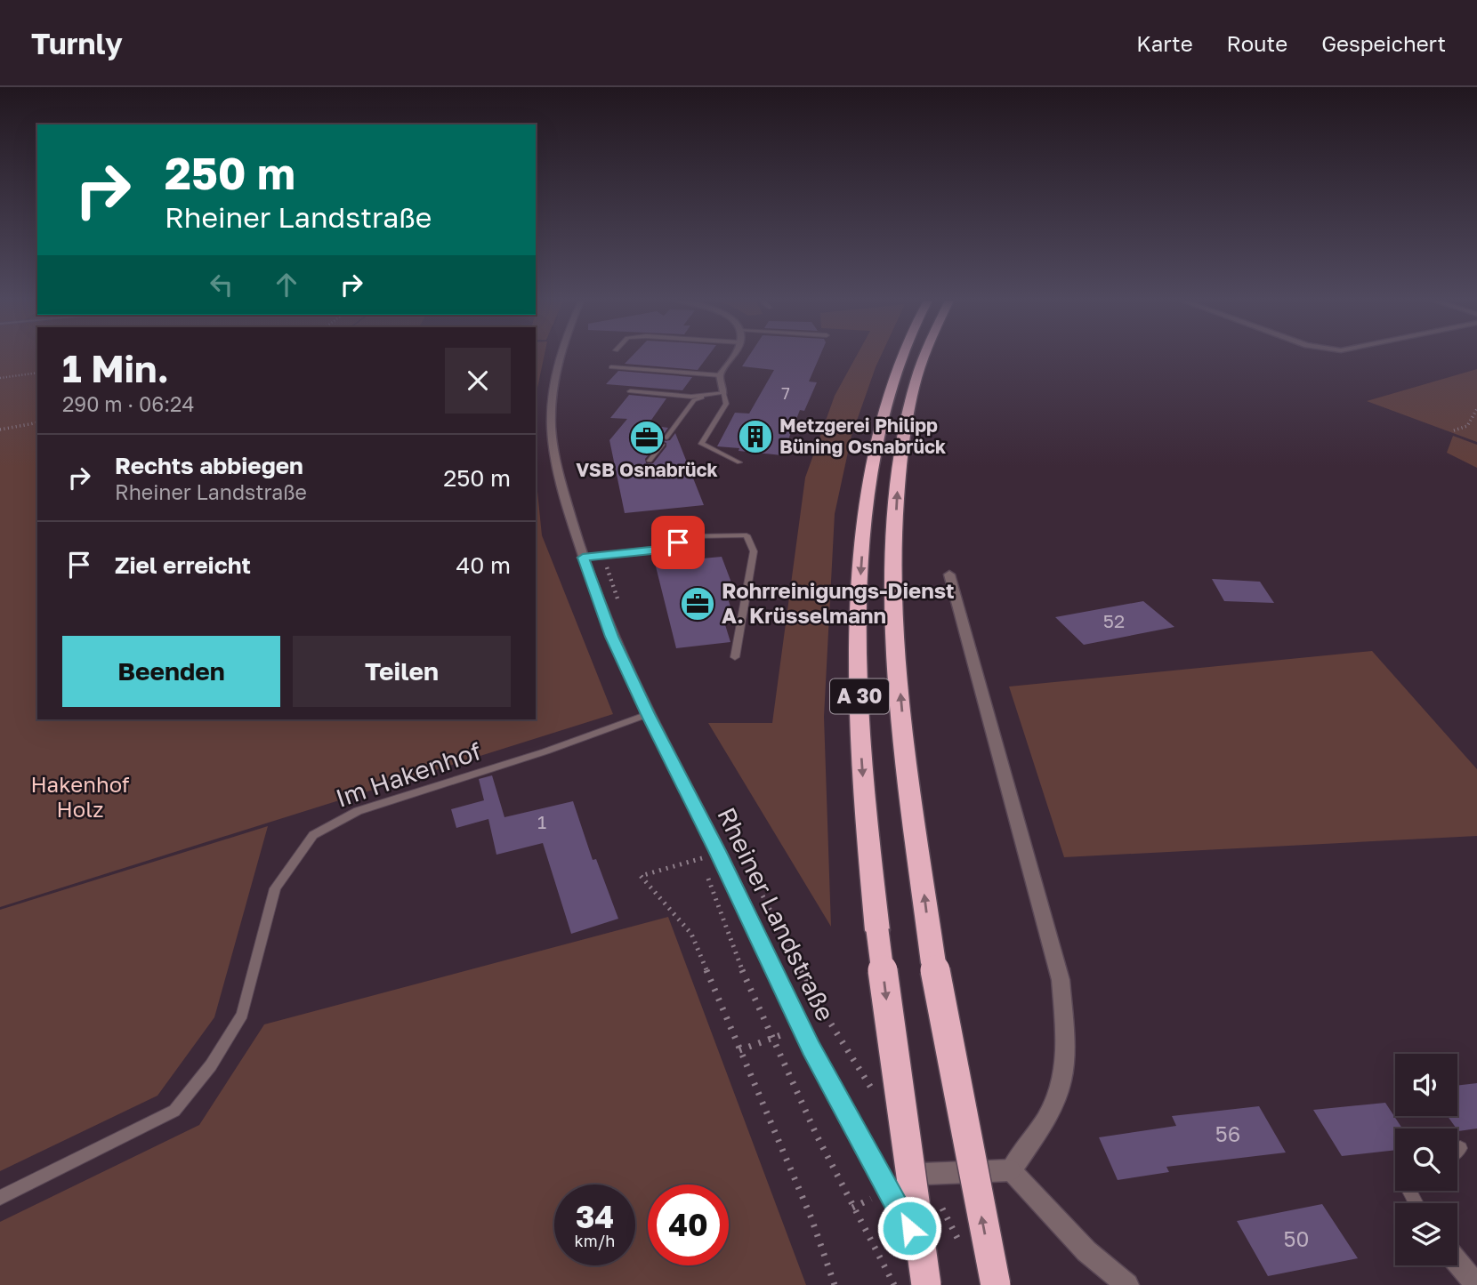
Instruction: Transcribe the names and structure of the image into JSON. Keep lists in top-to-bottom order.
{
  "streets": {
    "highway": ["A 30"],
    "street": ["Rheiner Landstraße"],
    "lane": ["Im Hakenhof"]
  },
  "crossings": [
    ["Im Hakenhof", "Rheiner Landstraße"]
  ],
  "parks": ["Hakenhof Holz"],
  "places": {
    "building": ["Metzgerei Philipp Büning Osnabrück"],
    "office": ["VSB Osnabrück", "Rohrreinigungs-Dienst A. Krüsselmann"]
  },
  "house_numbers": [
    "7",
    "52",
    "1",
    "56",
    "50"
  ],
  "page": {
    "header": "Turnly",
    "nav": ["Karte", "Route", "Gespeichert"],
    "turn": ["250 m", "Rheiner Landstraße"],
    "heading": ["1 Min.", "290 m · 06:24"],
    "list": [
      {
        "name": "Rechts abbiegen",
        "note": "Rheiner Landstraße",
        "value": "250 m"
      },
      {
        "name": "Ziel erreicht",
        "value": "40 m"
      }
    ],
    "buttons": ["Beenden", "Teilen"],
    "speed": "34 km/h",
    "limit": "40"
  }
}
